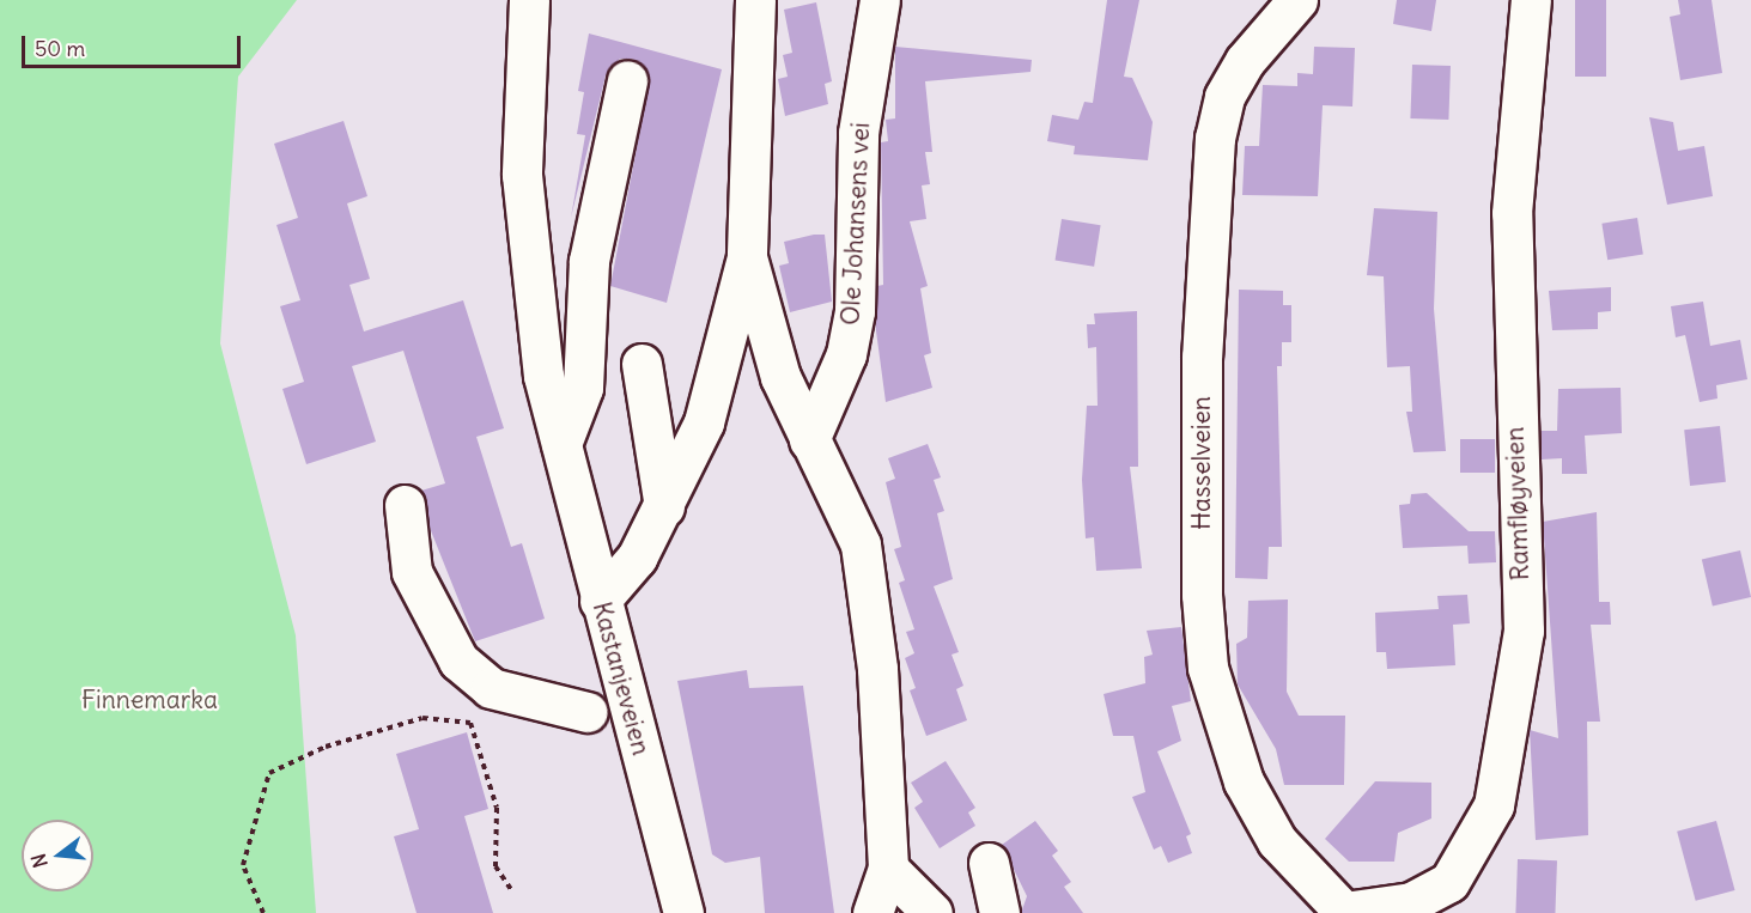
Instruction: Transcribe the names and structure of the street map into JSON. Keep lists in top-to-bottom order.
{
  "streets": {
    "street": [
      "Ole Johansens vei",
      "Hasselveien",
      "Ramfløyveien",
      "Kastanjeveien"
    ]
  },
  "crossings": [
    ["Hasselveien", "Ramfløyveien"]
  ],
  "parks": ["Finnemarka"],
  "scale_bar": "50 m",
  "north": "left"
}
